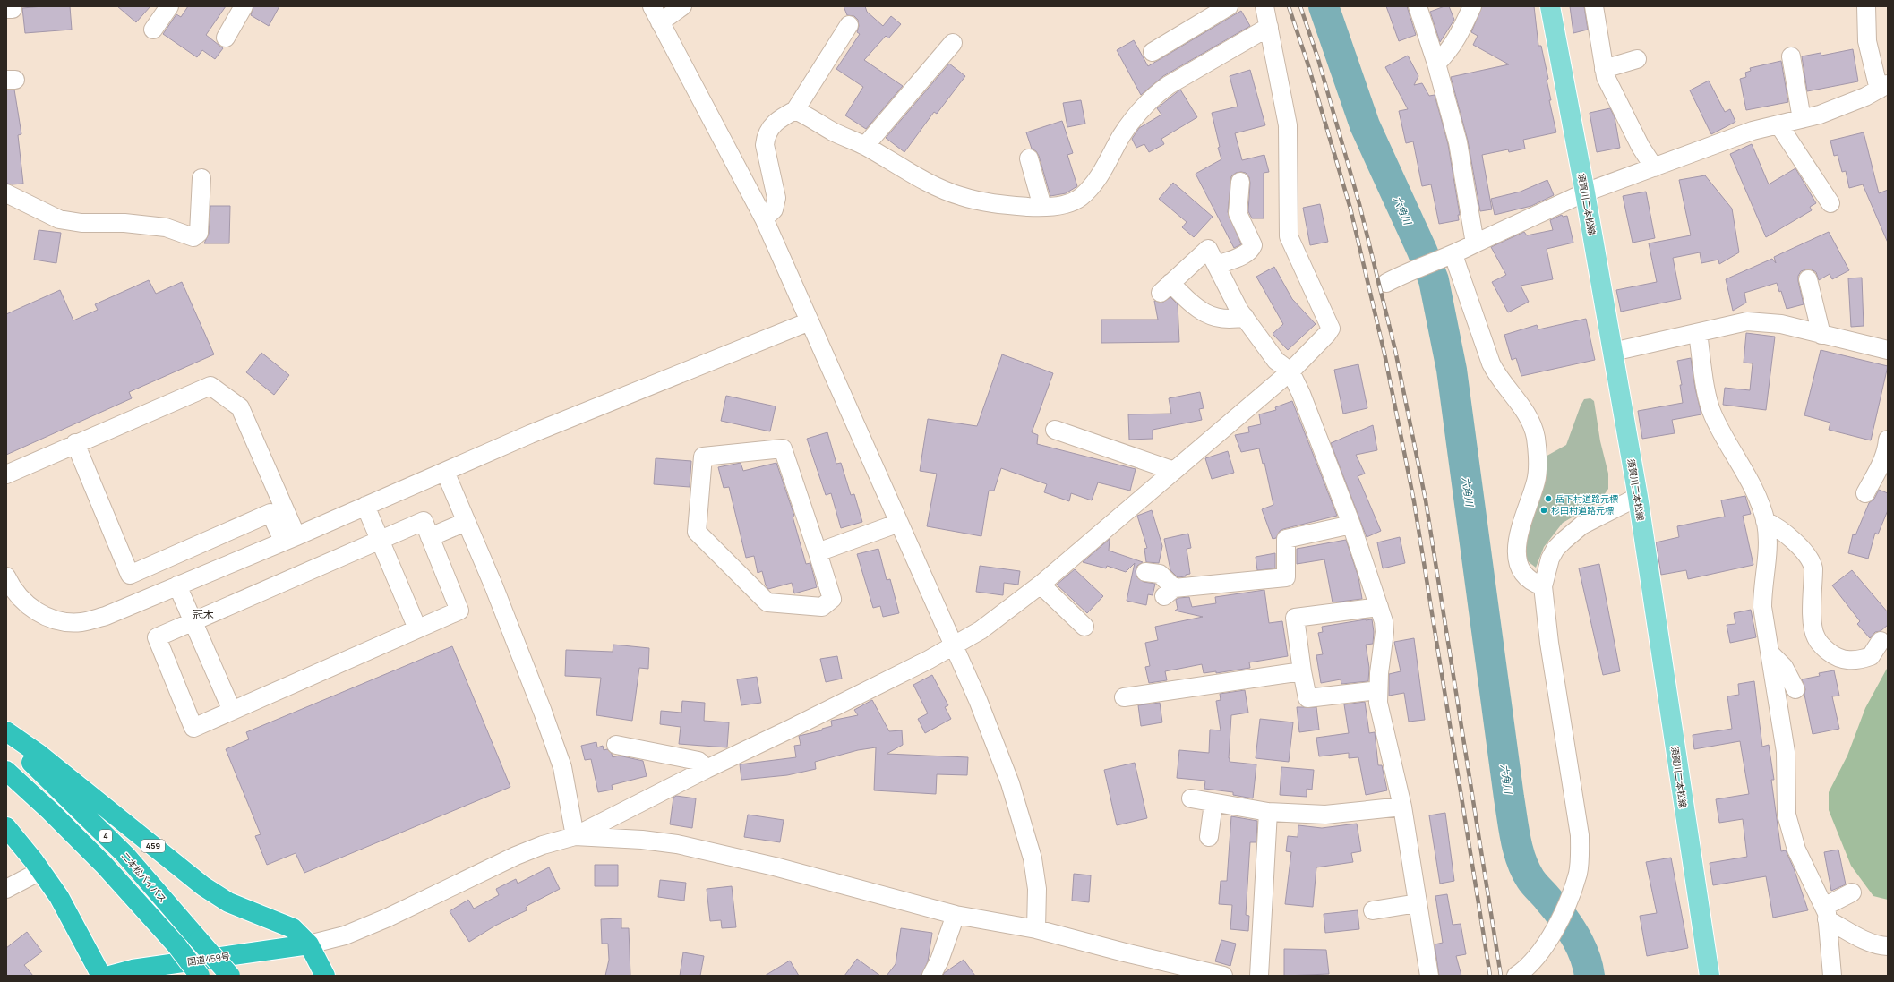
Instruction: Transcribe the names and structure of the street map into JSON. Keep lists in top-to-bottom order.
{
  "streets": {
    "highway": [
      "4",
      "459",
      "二本松バイパス",
      "国道459号"
    ],
    "main road": ["須賀川二本松線"]
  },
  "crossings": [
    ["459", "国道459号"]
  ],
  "districts": ["冠木"],
  "water": ["六角川"],
  "places": ["岳下村道路元標", "杉田村道路元標"]
}
